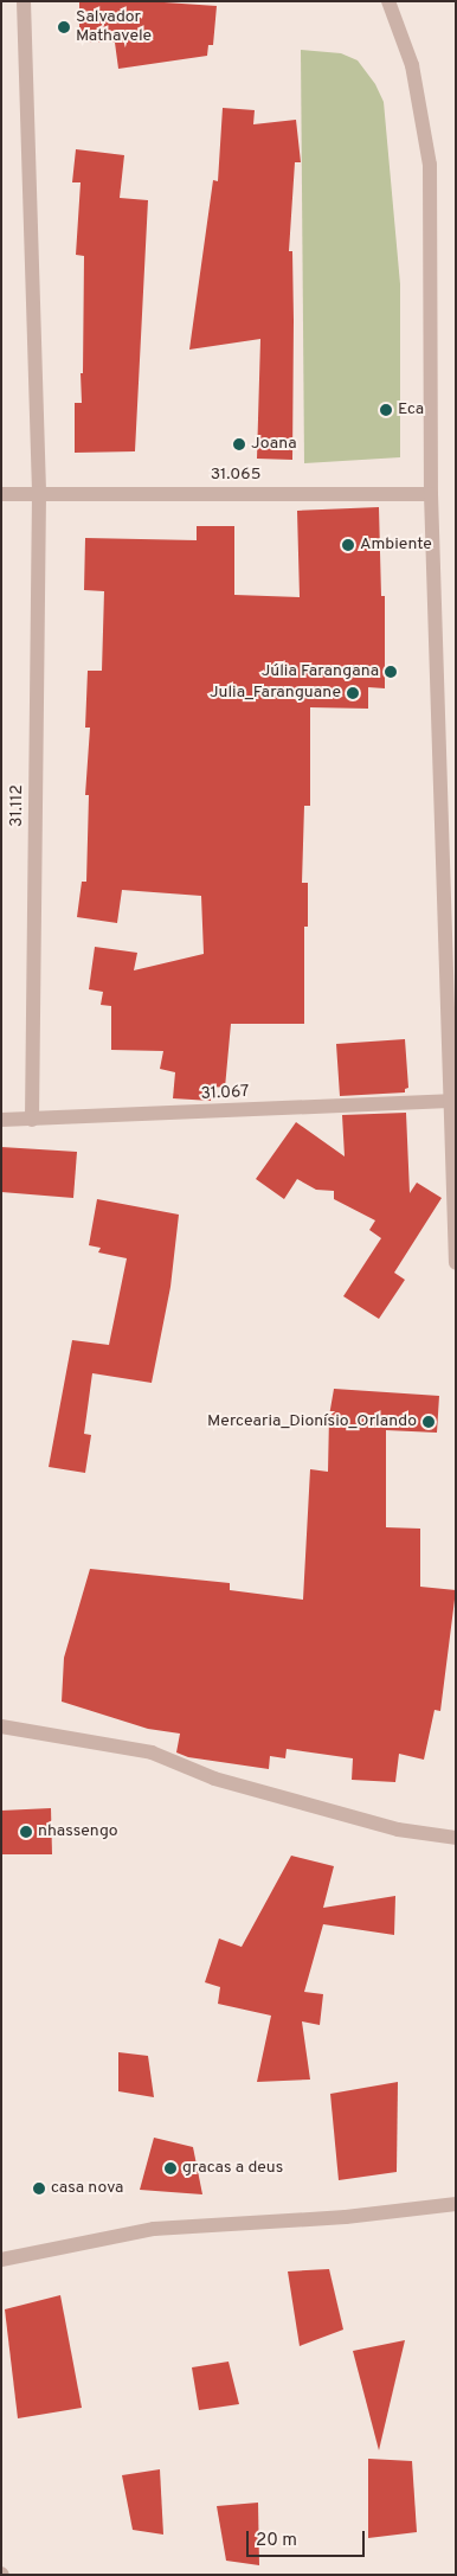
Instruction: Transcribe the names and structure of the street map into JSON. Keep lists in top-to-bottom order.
{
  "streets": {
    "street": ["31.065", "31.112", "31.067"]
  },
  "crossings": [
    ["31.065", "31.112"],
    ["31.112", "31.067"]
  ],
  "places": [
    "Salvador Mathavele",
    "Eca",
    "Joana",
    "Ambiente",
    "Júlia Farangana",
    "Julia_Faranguane",
    "Mercearia_Dionísio_Orlando",
    "nhassengo",
    "gracas a deus",
    "casa nova"
  ],
  "scale_bar": "20 m"
}
